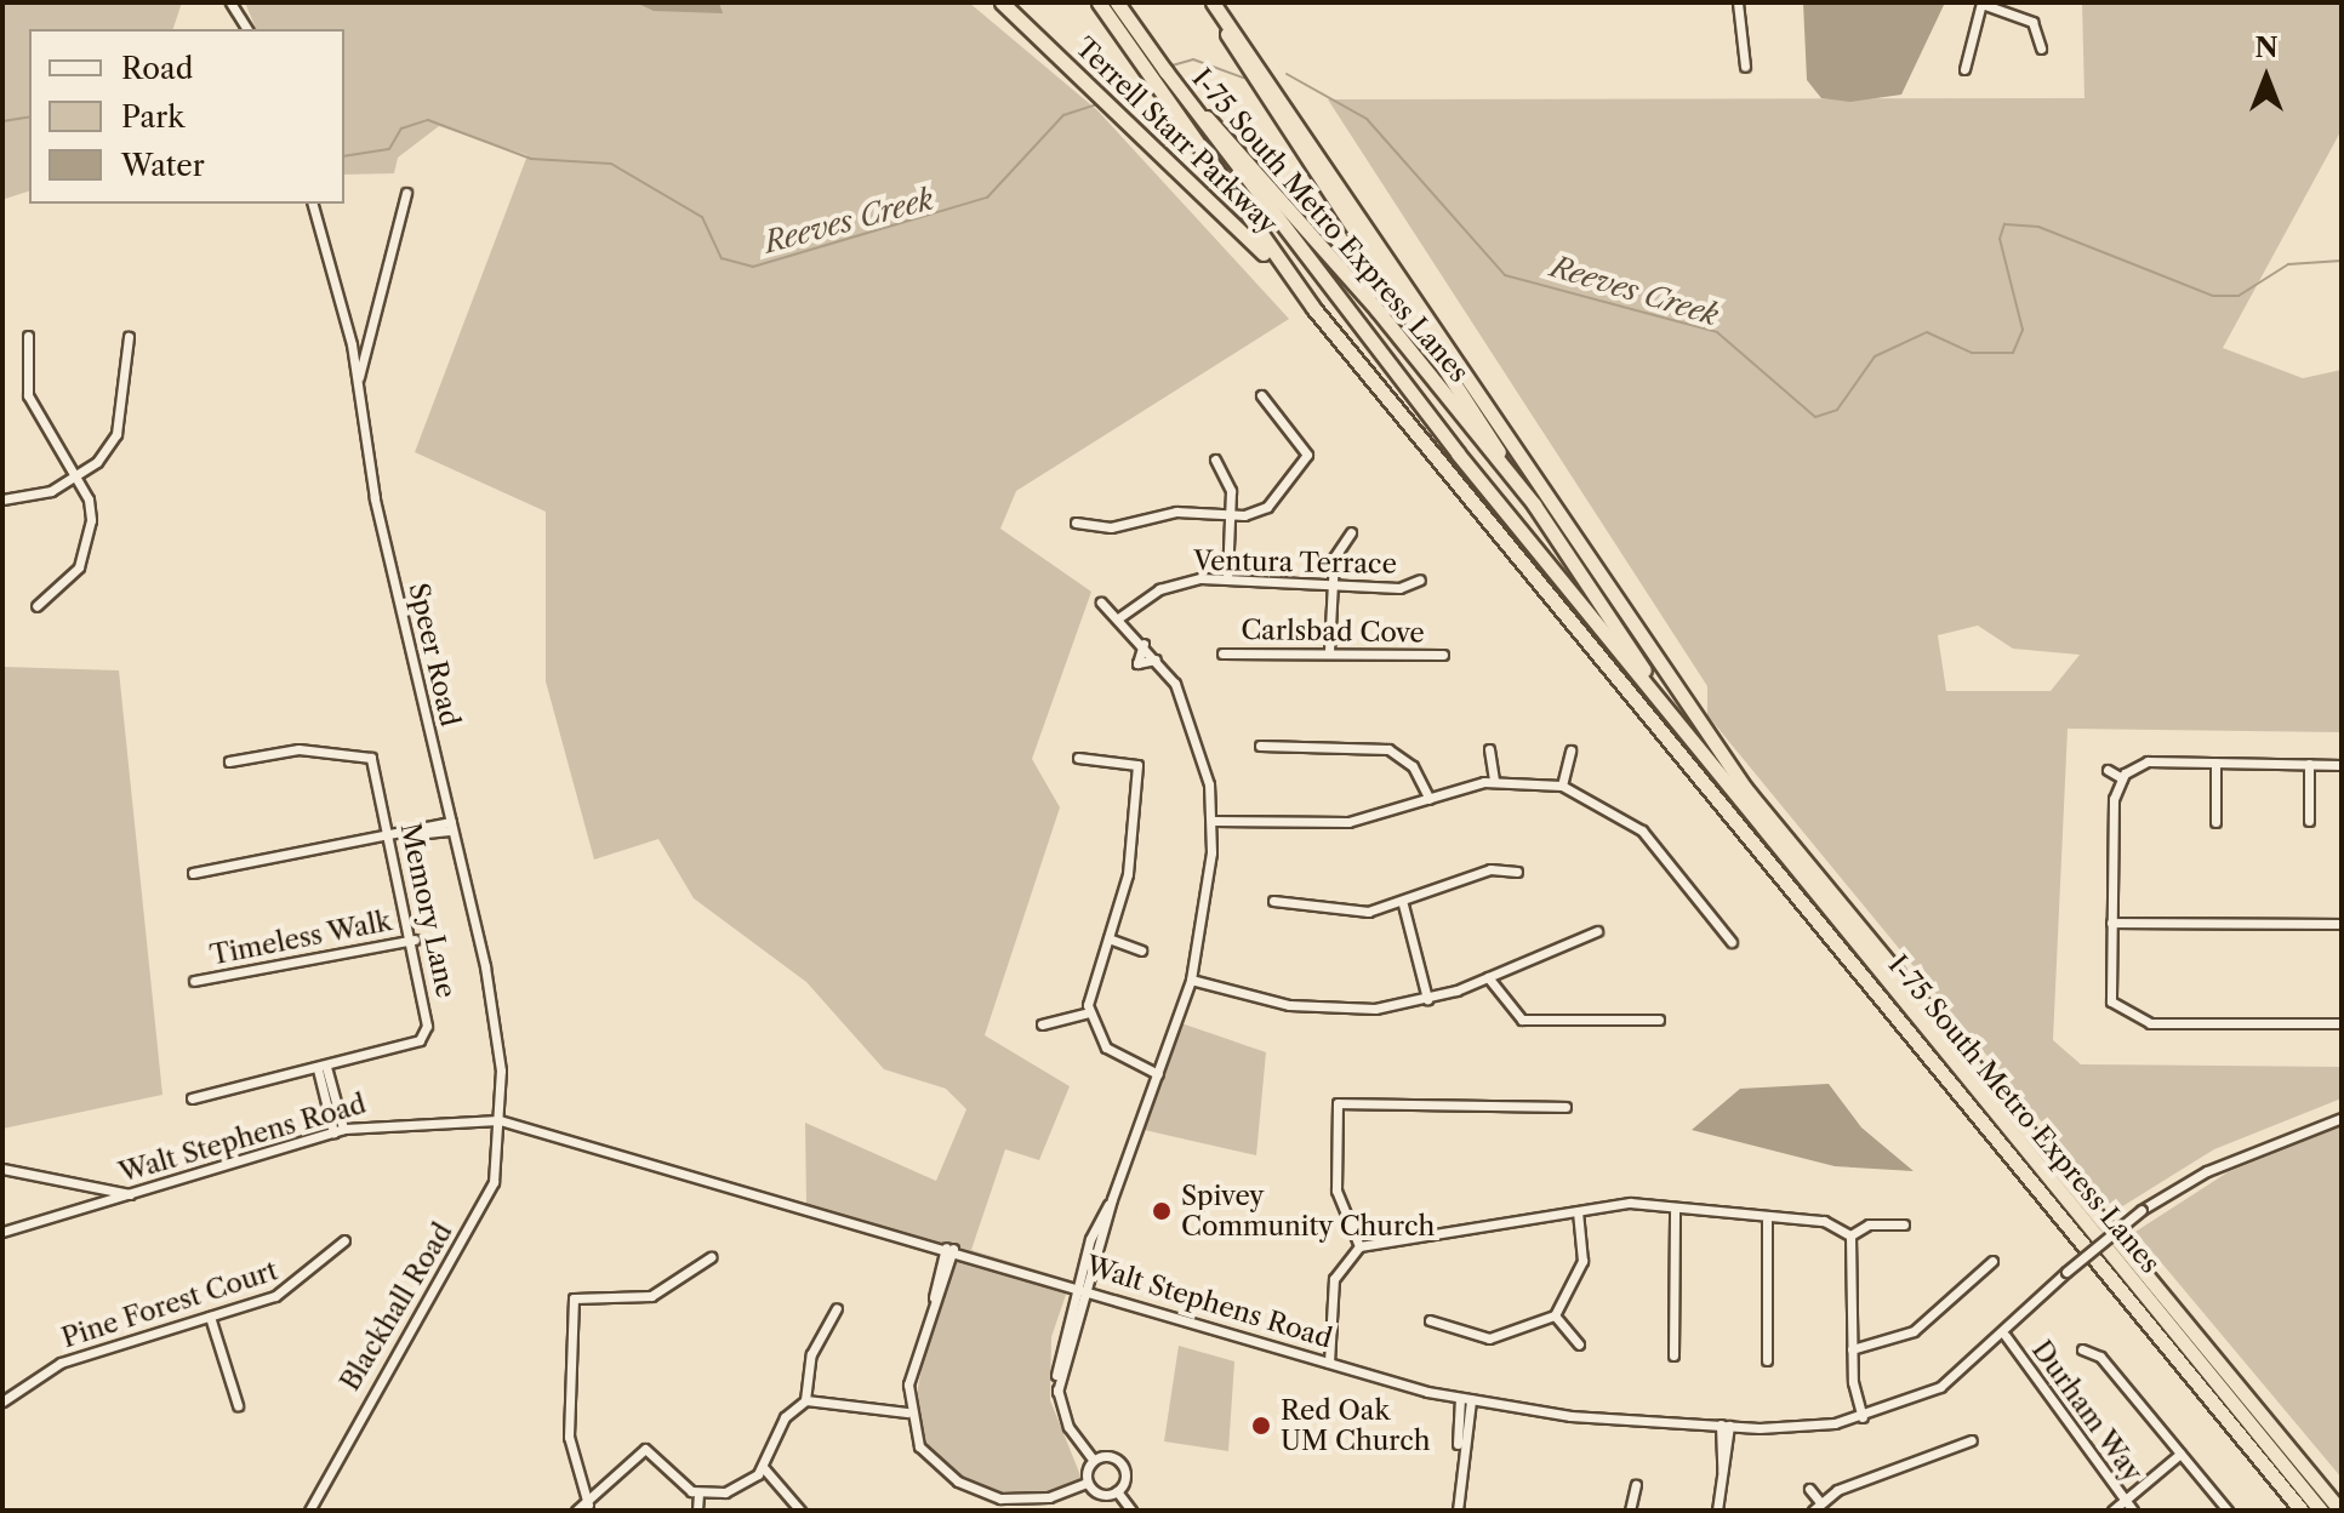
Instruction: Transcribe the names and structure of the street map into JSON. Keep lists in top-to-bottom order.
{
  "streets": {
    "highway": ["Terrell Starr Parkway", "I-75 South Metro Express Lanes"],
    "street": [
      "Ventura Terrace",
      "Carlsbad Cove",
      "Speer Road",
      "Memory Lane",
      "Timeless Walk",
      "Walt Stephens Road",
      "Pine Forest Court",
      "Blackhall Road",
      "Durham Way"
    ]
  },
  "crossings": [
    ["Speer Road", "Walt Stephens Road"],
    ["Speer Road", "Blackhall Road"],
    ["Memory Lane", "Timeless Walk"],
    ["Walt Stephens Road", "Blackhall Road"],
    ["Walt Stephens Road", "Durham Way"]
  ],
  "water": ["Reeves Creek"],
  "places": ["Spivey Community Church", "Red Oak UM Church"],
  "legend": ["Road", "Park", "Water"],
  "north": "top"
}
